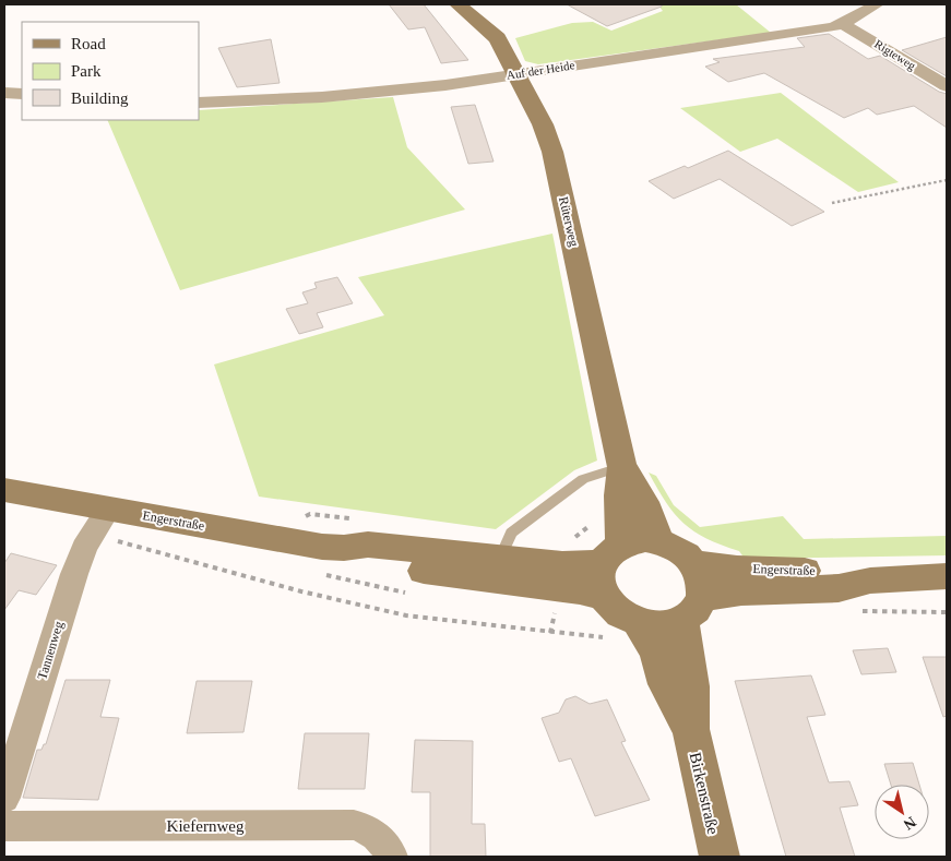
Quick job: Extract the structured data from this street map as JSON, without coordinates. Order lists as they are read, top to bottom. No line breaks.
{"streets":{"street":["Rigteweg","Auf der Heide","Rüterweg","Engerstraße","Tannenweg","Birkenstraße","Kiefernweg"]},"crossings":[["Rigteweg","Auf der Heide"],["Auf der Heide","Rüterweg"],["Rüterweg","Engerstraße"],["Rüterweg","Birkenstraße"],["Engerstraße","Tannenweg"],["Engerstraße","Birkenstraße"]],"legend":["Road","Park","Building"],"north":"bottom right"}
